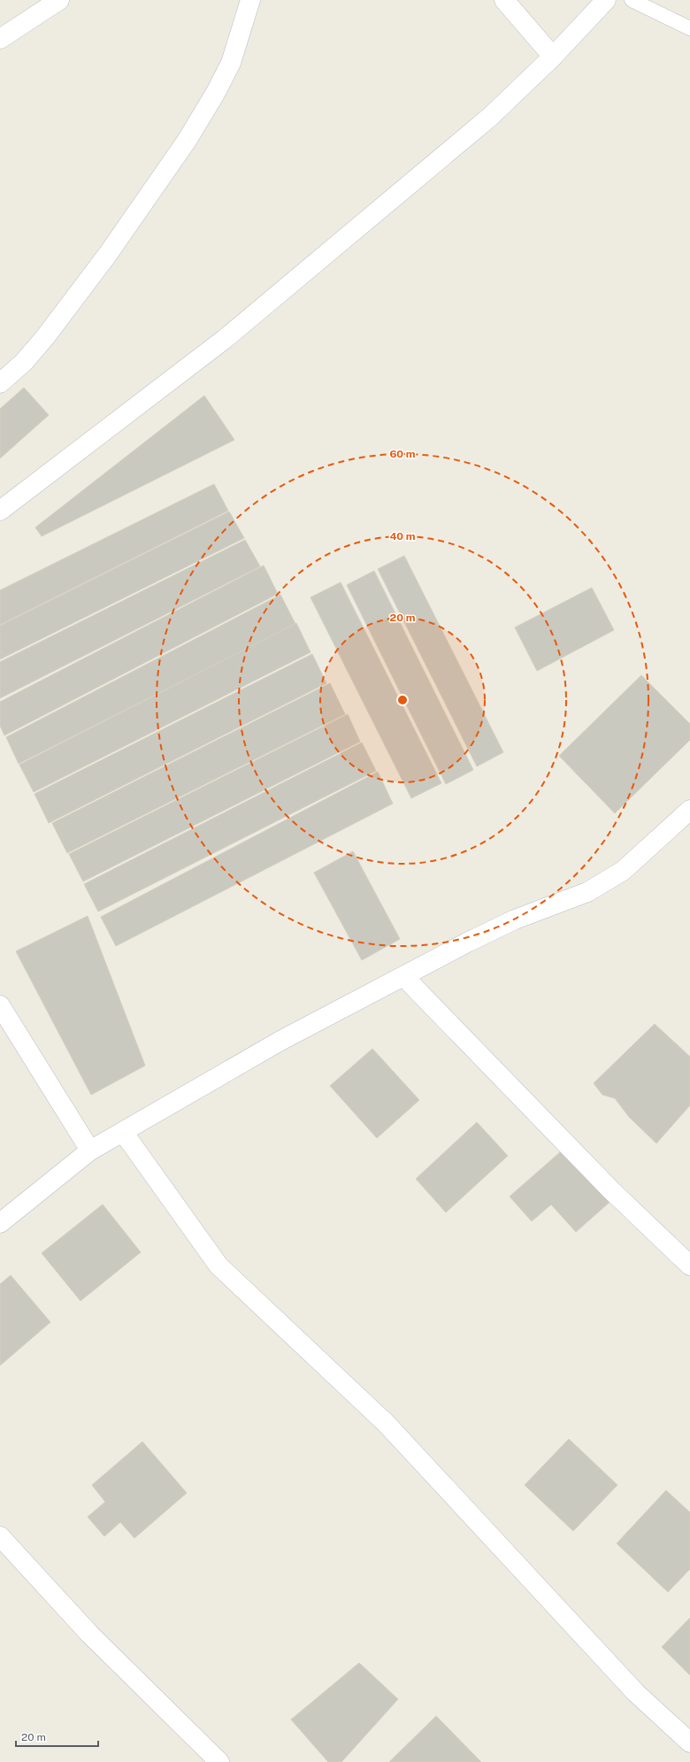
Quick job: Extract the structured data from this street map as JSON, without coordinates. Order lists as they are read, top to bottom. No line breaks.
{"scale_bar":"20 m","rings":["60 m","40 m","20 m"]}
